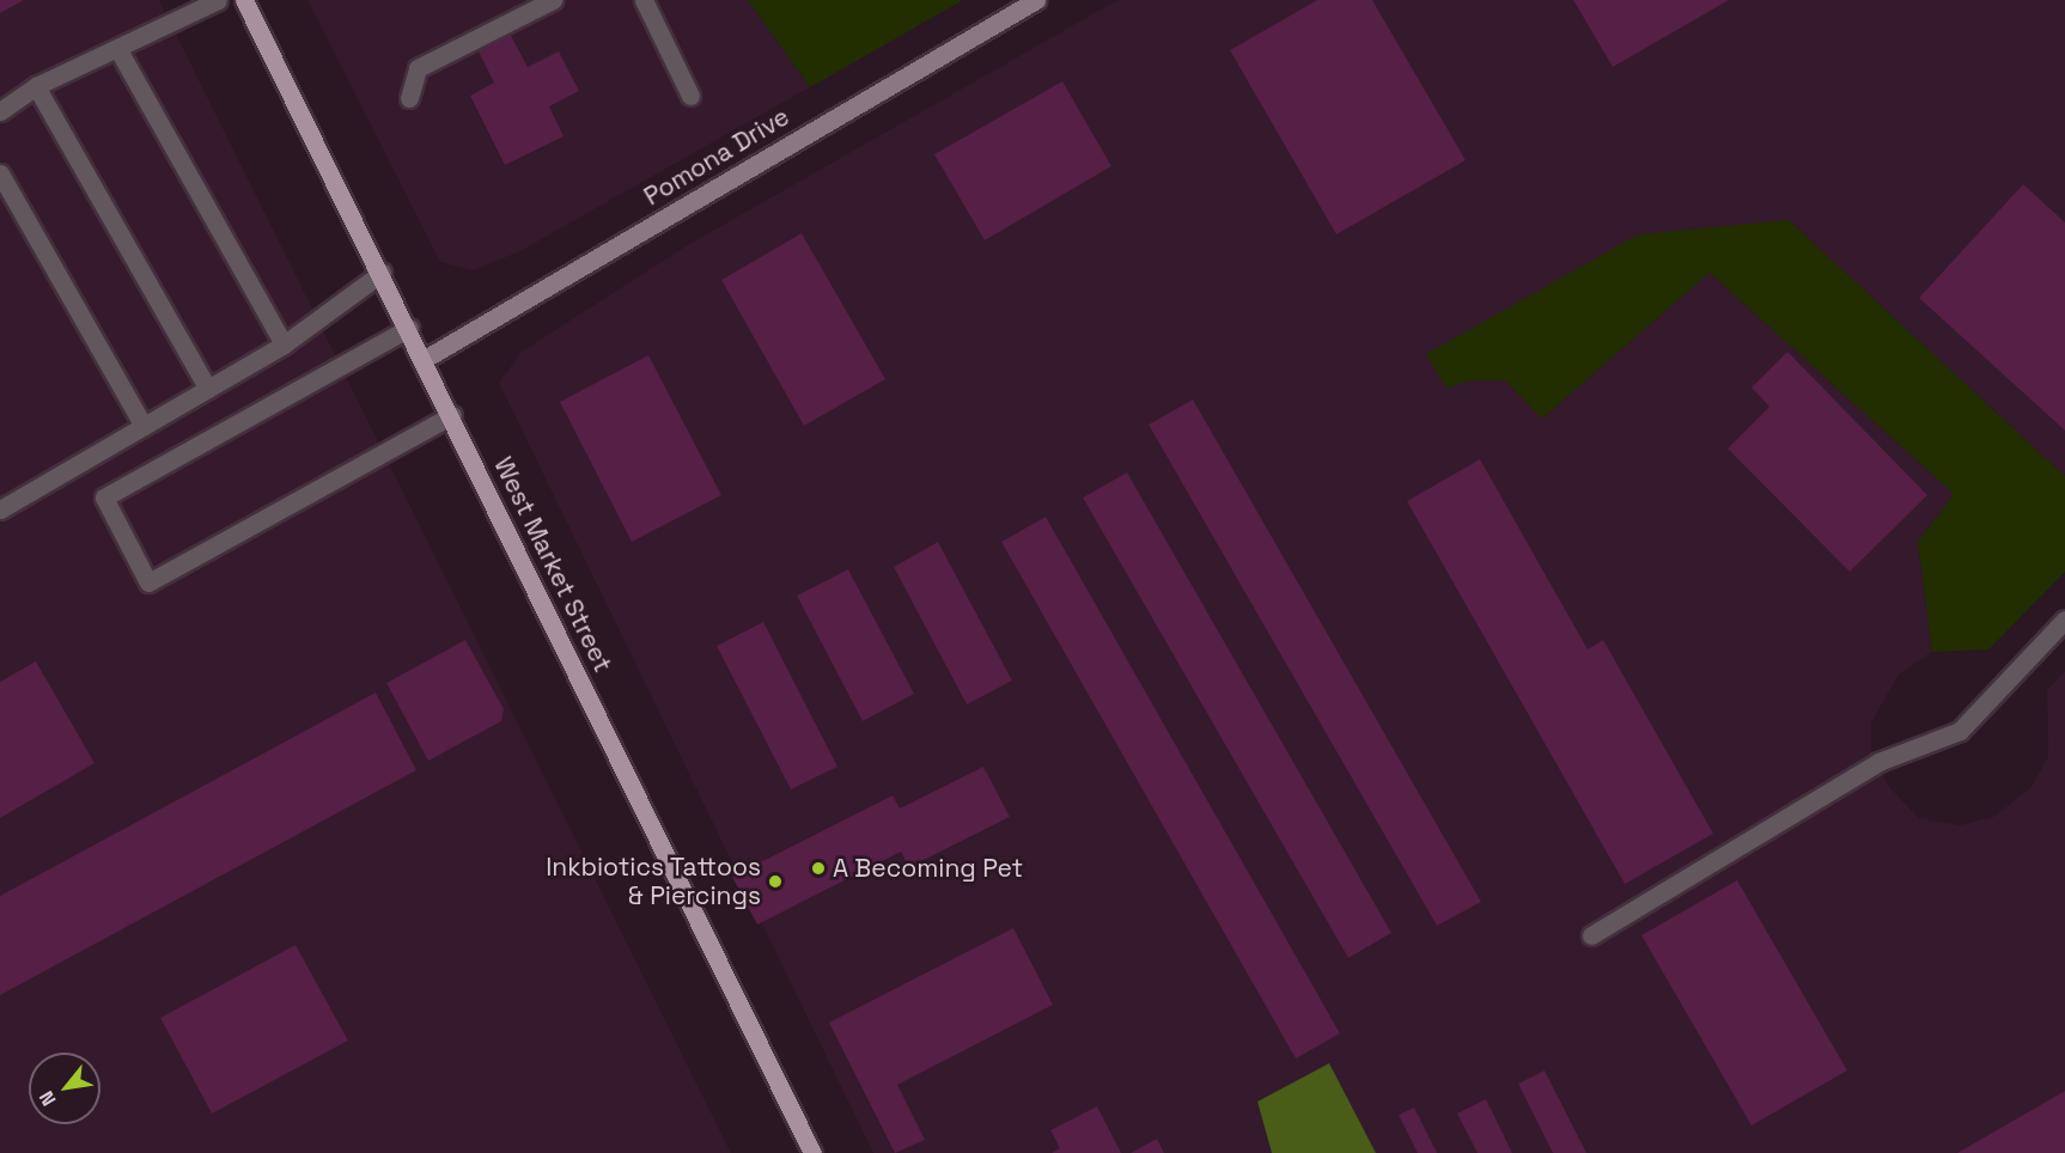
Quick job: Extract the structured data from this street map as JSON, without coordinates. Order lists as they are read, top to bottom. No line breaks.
{"streets":{"main road":["West Market Street"],"street":["Pomona Drive"]},"crossings":[["Pomona Drive","West Market Street"]],"places":["A Becoming Pet","Inkbiotics Tattoos & Piercings"],"north":"bottom left"}
